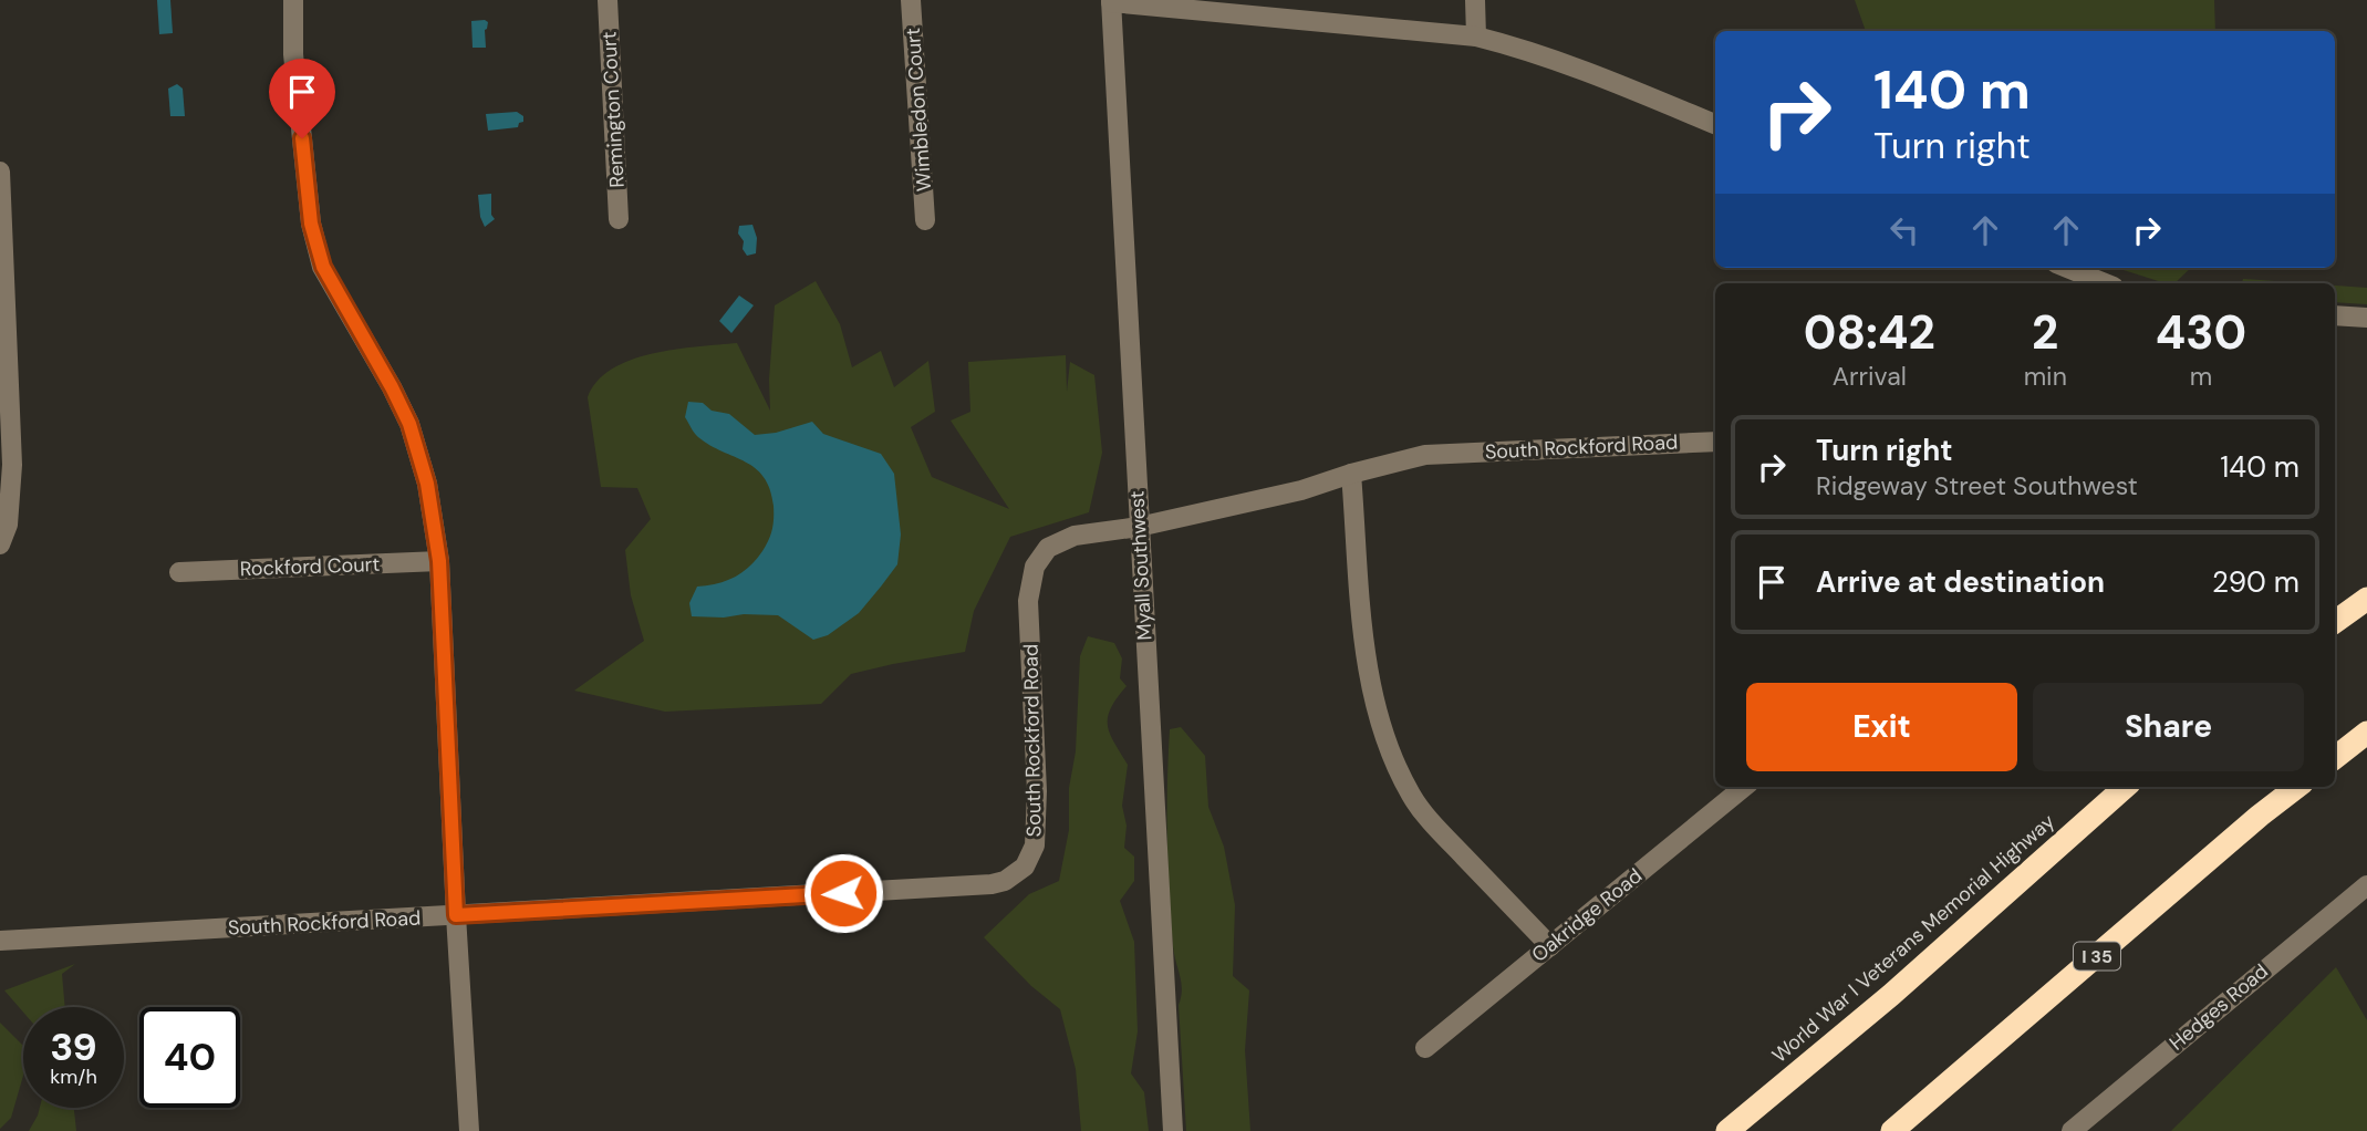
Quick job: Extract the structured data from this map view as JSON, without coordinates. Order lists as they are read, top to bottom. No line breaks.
{"streets":{"highway":["World War I Veterans Memorial Highway","I 35"],"street":["Remington Court","Wimbledon Court","South Rockford Road","Myall Southwest","Rockford Court","Oakridge Road","Hedges Road"]},"crossings":[["South Rockford Road","Myall Southwest"]],"page":{"turn":["140 m","Turn right"],"eta":["08:42","Arrival","2","min","430","m"],"list":[{"name":"Turn right","note":"Ridgeway Street Southwest","value":"140 m"},{"name":"Arrive at destination","value":"290 m"}],"buttons":["Exit","Share"],"speed":"39 km/h","limit":"40"}}
